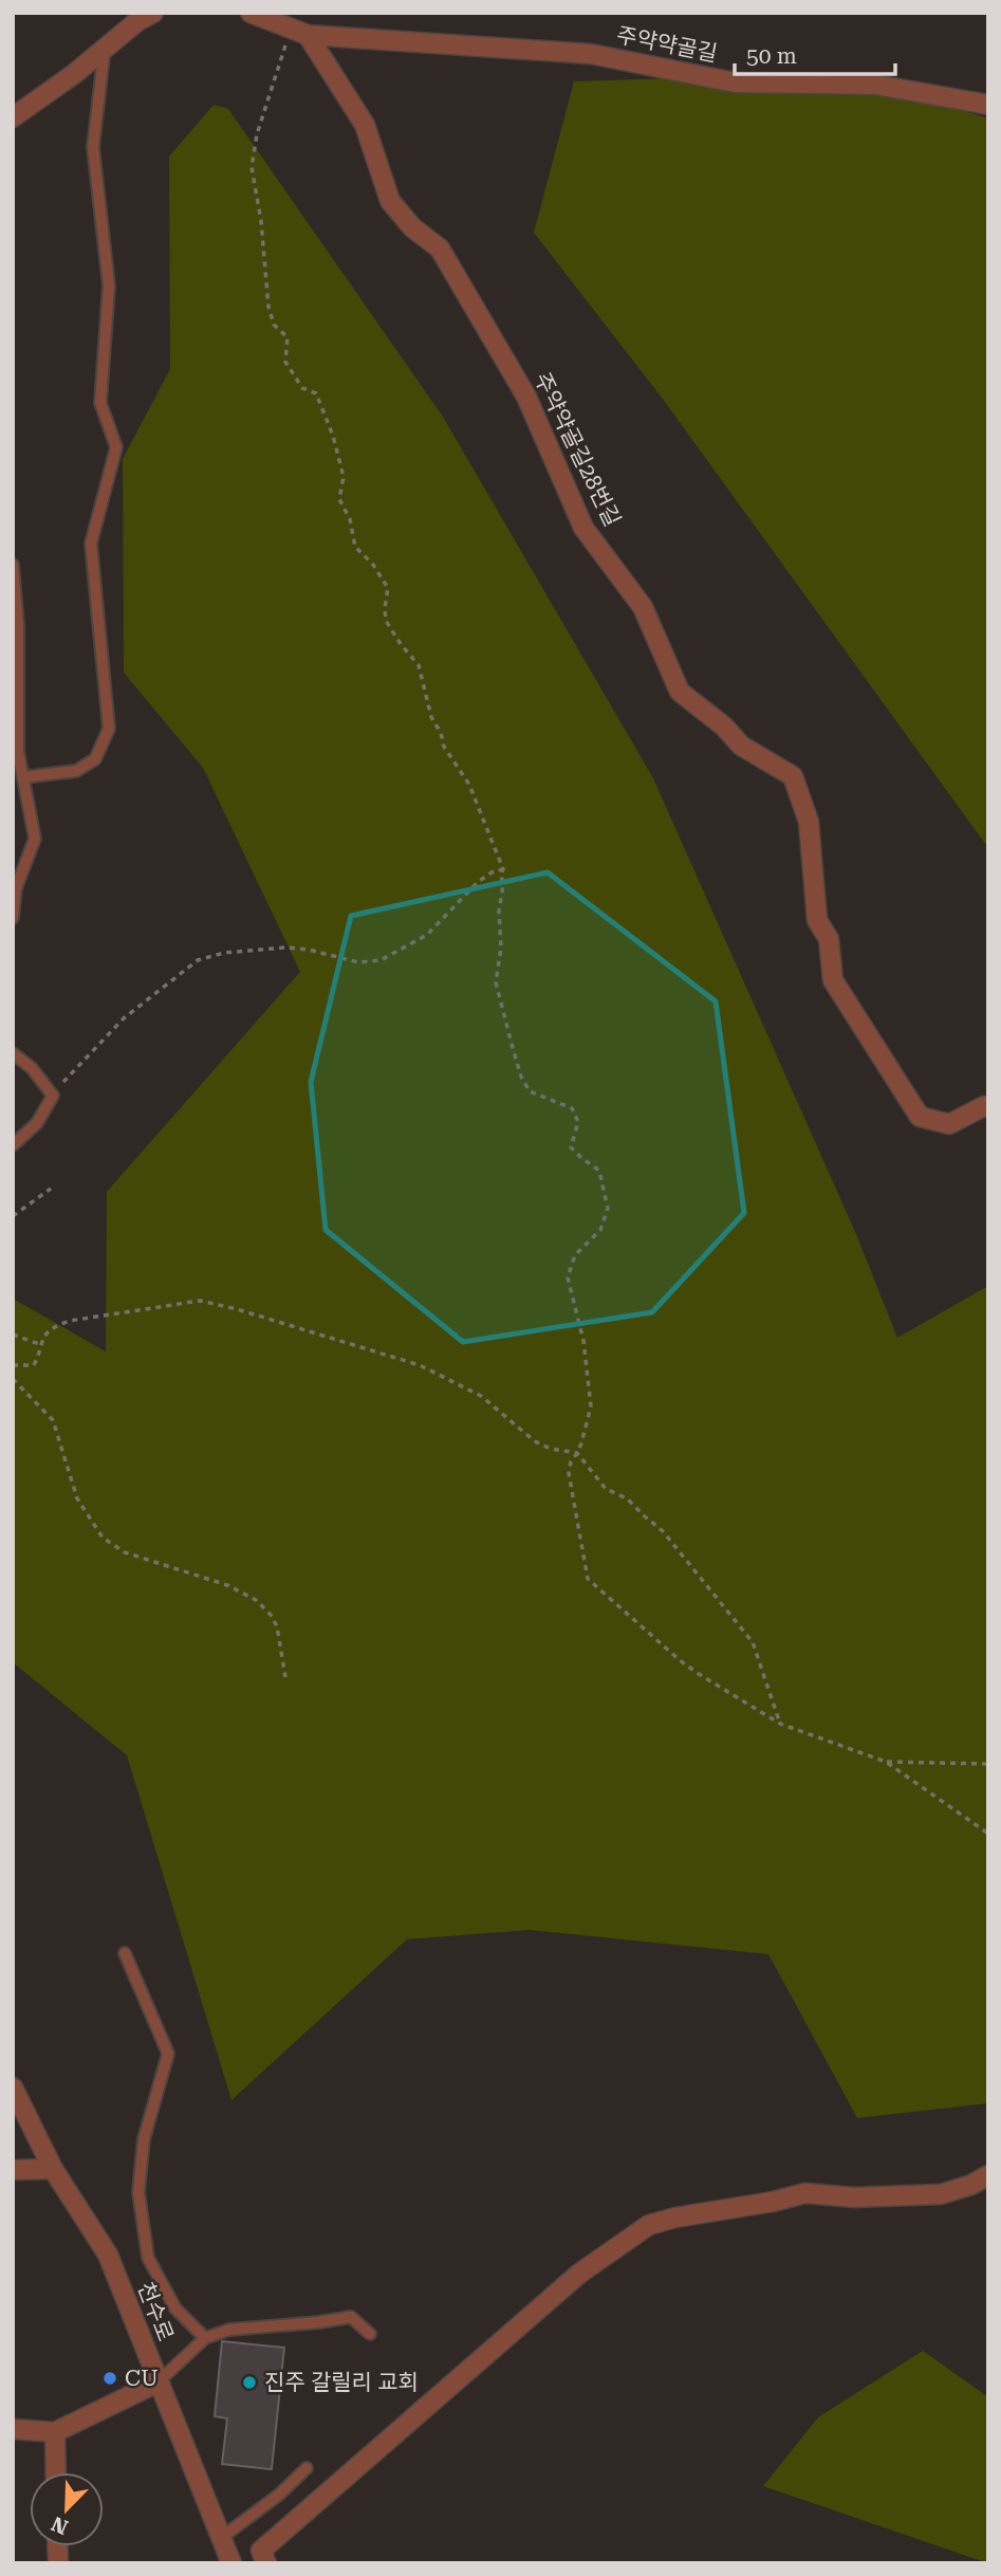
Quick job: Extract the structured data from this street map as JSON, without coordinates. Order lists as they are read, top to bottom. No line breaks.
{"streets":{"street":["주약약골길","주약약골길28번길","천수로"]},"crossings":[["주약약골길","주약약골길28번길"]],"places":["CU","진주 갈릴리 교회"],"scale_bar":"50 m","north":"bottom left"}
